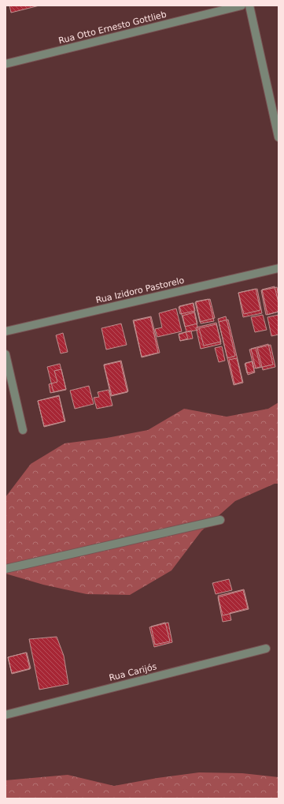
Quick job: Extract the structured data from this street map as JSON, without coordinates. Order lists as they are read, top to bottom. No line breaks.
{"streets":{"street":["Rua Otto Ernesto Gottlieb","Rua Izidoro Pastorelo","Rua Carijós"]}}
